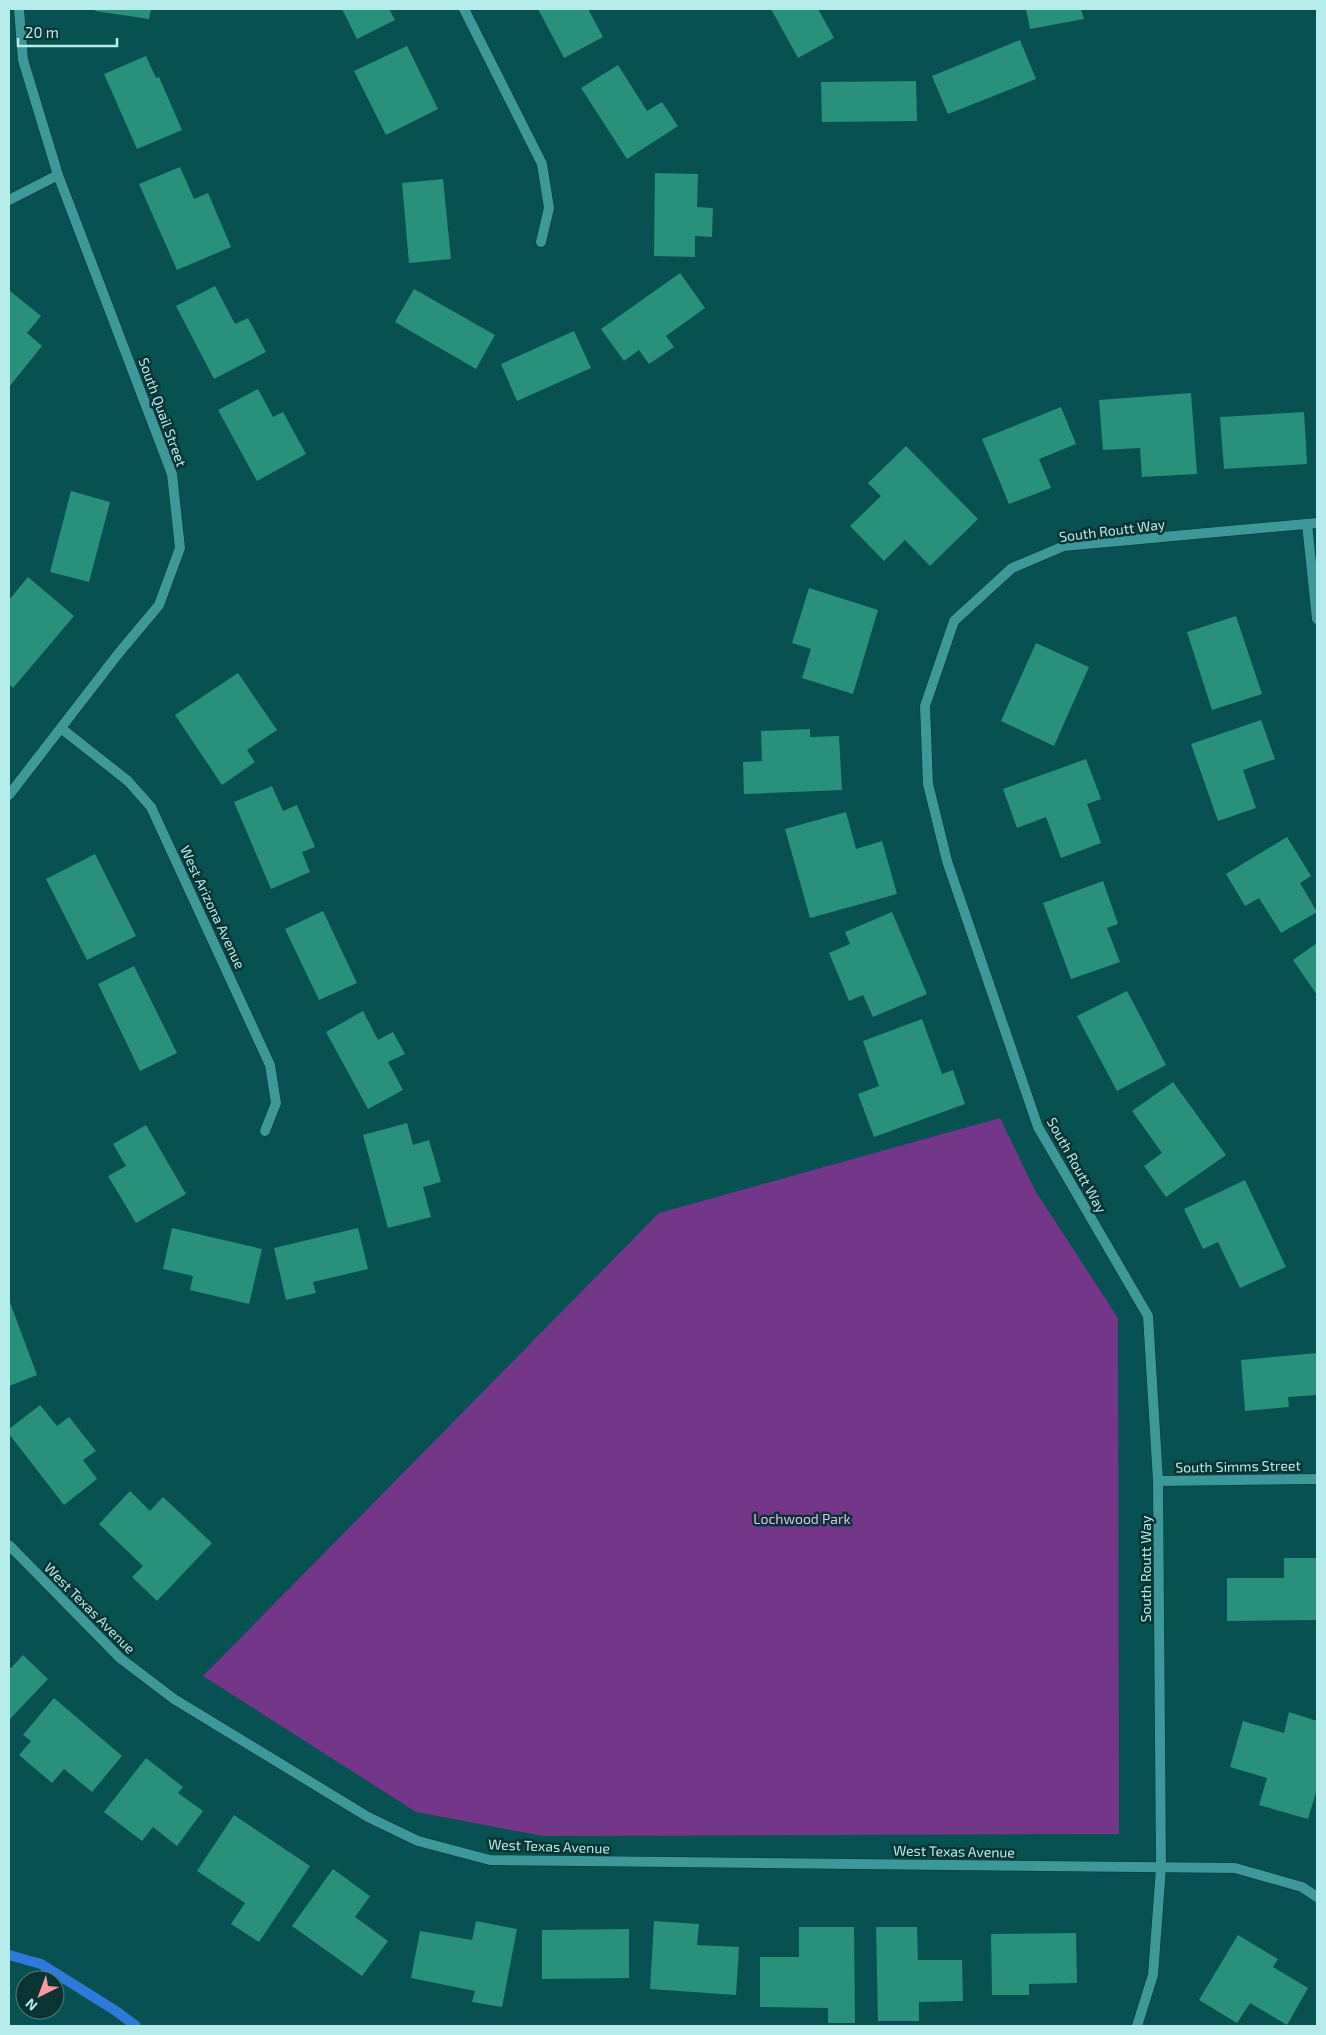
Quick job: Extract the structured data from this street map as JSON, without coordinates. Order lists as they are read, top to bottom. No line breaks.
{"streets":{"street":["South Quail Street","South Routt Way","West Arizona Avenue","South Simms Street","West Texas Avenue"]},"crossings":[["South Quail Street","West Arizona Avenue"],["South Routt Way","South Simms Street"],["South Routt Way","West Texas Avenue"]],"parks":["Lochwood Park"],"scale_bar":"20 m","north":"bottom left"}
